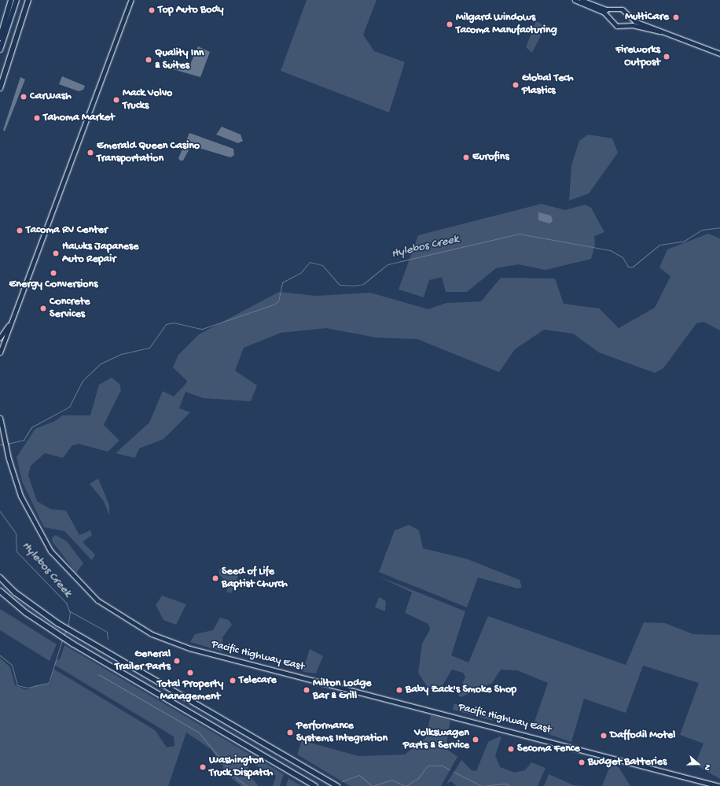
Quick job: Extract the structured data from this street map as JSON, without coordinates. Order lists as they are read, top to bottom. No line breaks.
{"streets":{"main road":["Pacific Highway East"]},"water":["Hylebos Creek"],"places":["Top Auto Body","MultiCare","Milgard Windows Tacoma Manufacturing","Fireworks Outpost","Quality Inn & Suites","Global Tech Plastics","CarWash","Mack Volvo Trucks","Tahoma Market","Emerald Queen Casino Transportation","Eurofins","Tacoma RV Center","Hawks Japanese Auto Repair","Energy Conversions","Concrete Services","Seed of Life Baptist Church","General Trailer Parts","Total Property Management","Telecare","Milton Lodge Bar & Grill","Baby Zack's Smoke Shop","Performance Systems Integration","Daffodil Motel","Volkswagen Parts & Service","Secoma Fence","Budget Batteries","Washington Truck Dispatch"],"north":"right"}
